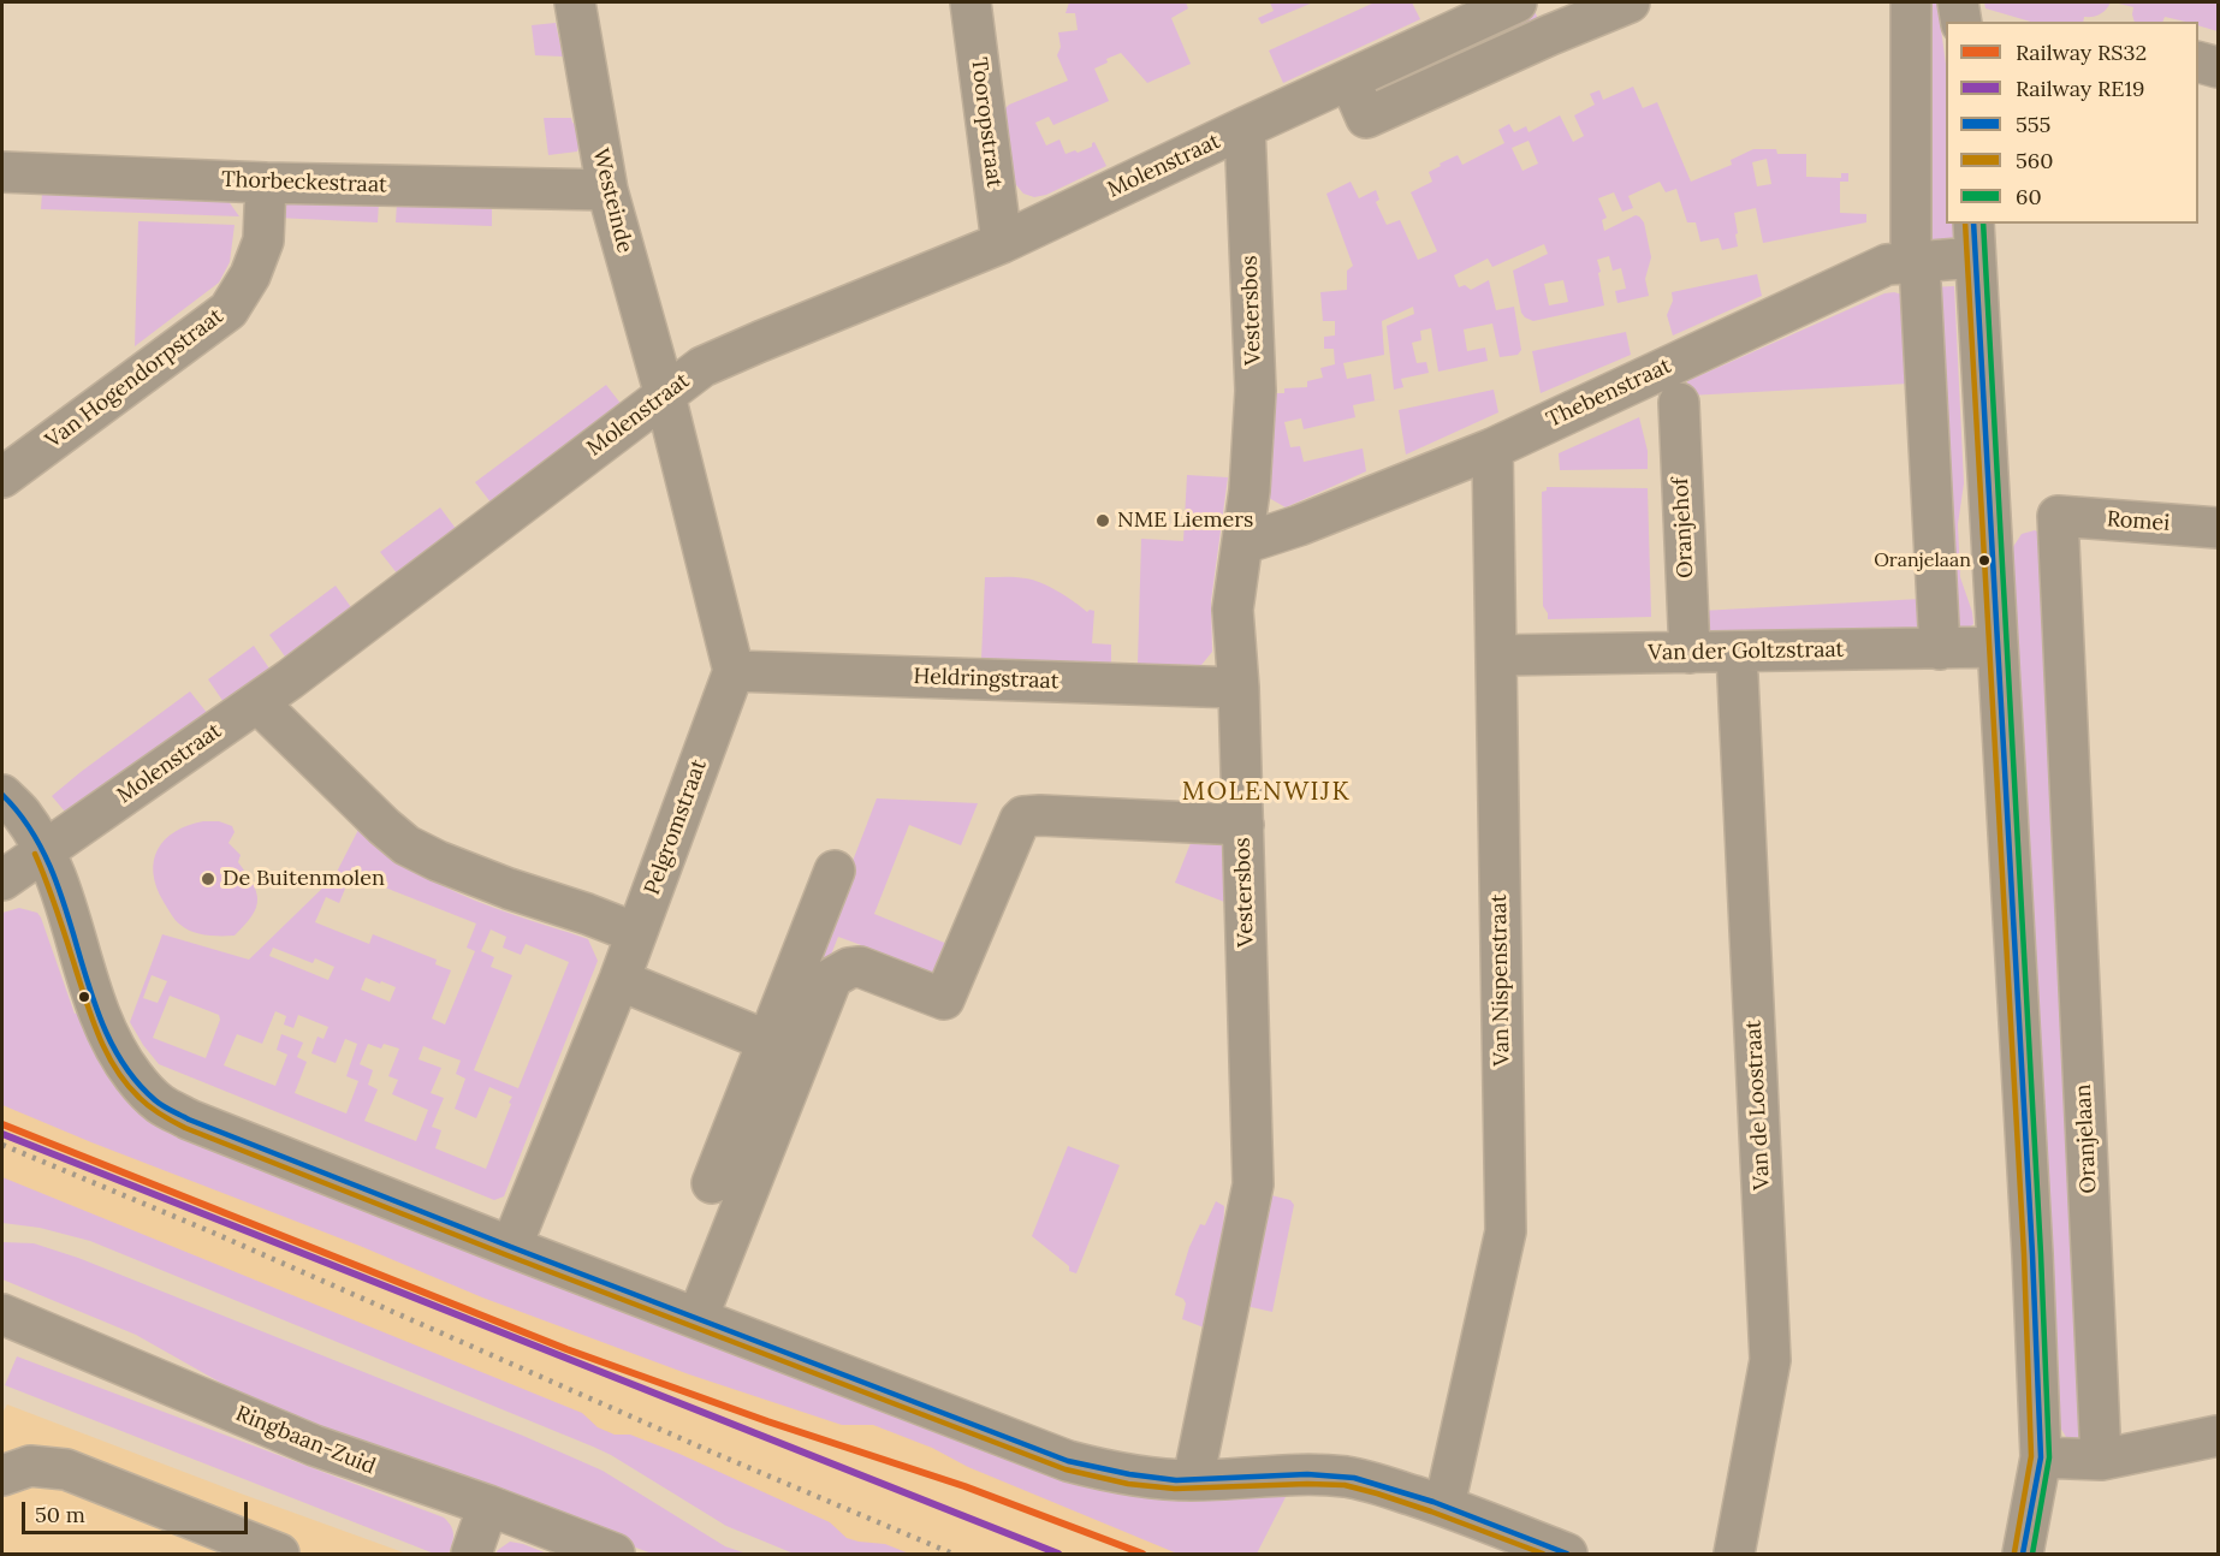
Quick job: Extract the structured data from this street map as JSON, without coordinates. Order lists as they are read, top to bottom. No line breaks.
{"streets":{"street":["Tooropstraat","Molenstraat","Thorbeckestraat","Westeinde","Vestersbos","Van Hogendorpstraat","Thebenstraat","Romei","Oranjehof","Van der Goltzstraat","Heldringstraat","Pelgromstraat","Van Nispenstraat","Van de Loostraat","Oranjelaan","Ringbaan-Zuid"]},"crossings":[["Tooropstraat","Molenstraat"],["Molenstraat","Westeinde"],["Molenstraat","Vestersbos"],["Thorbeckestraat","Westeinde"],["Thorbeckestraat","Van Hogendorpstraat"],["Vestersbos","Thebenstraat"],["Vestersbos","Heldringstraat"],["Thebenstraat","Van Nispenstraat"],["Romei","Oranjelaan"],["Oranjehof","Van der Goltzstraat"],["Van der Goltzstraat","Van Nispenstraat"],["Van der Goltzstraat","Van de Loostraat"],["Heldringstraat","Pelgromstraat"]],"districts":["MOLENWIJK"],"places":["NME Liemers","Oranjelaan","De Buitenmolen"],"lines":["transit line 555","transit line 560","transit line 60","rail line RS32","rail line RE19"],"legend":["Railway RS32","Railway RE19","555","560","60"],"scale_bar":"50 m"}
